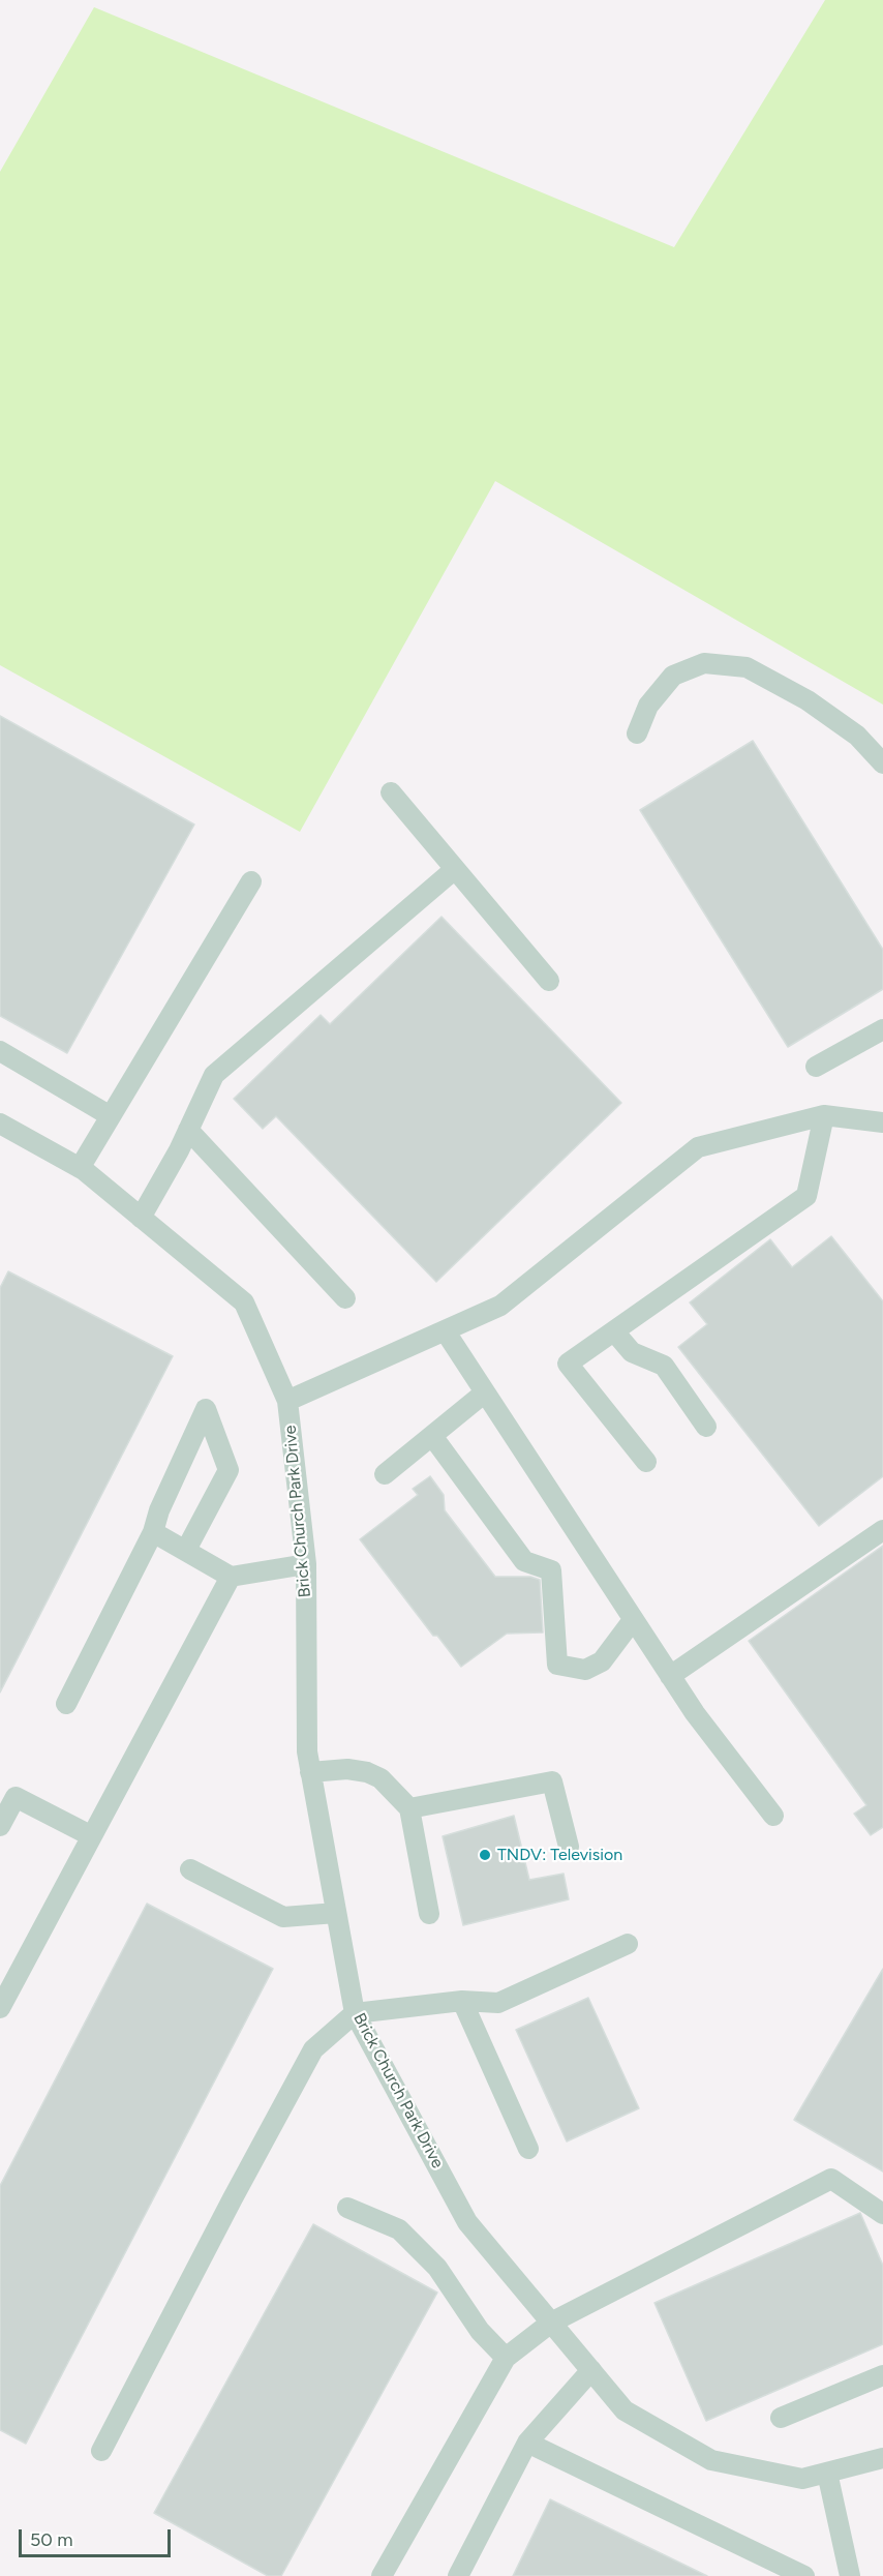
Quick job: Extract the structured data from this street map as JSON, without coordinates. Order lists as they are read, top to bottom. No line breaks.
{"streets":{"street":["Brick Church Park Drive"]},"places":["TNDV: Television"],"scale_bar":"50 m"}
